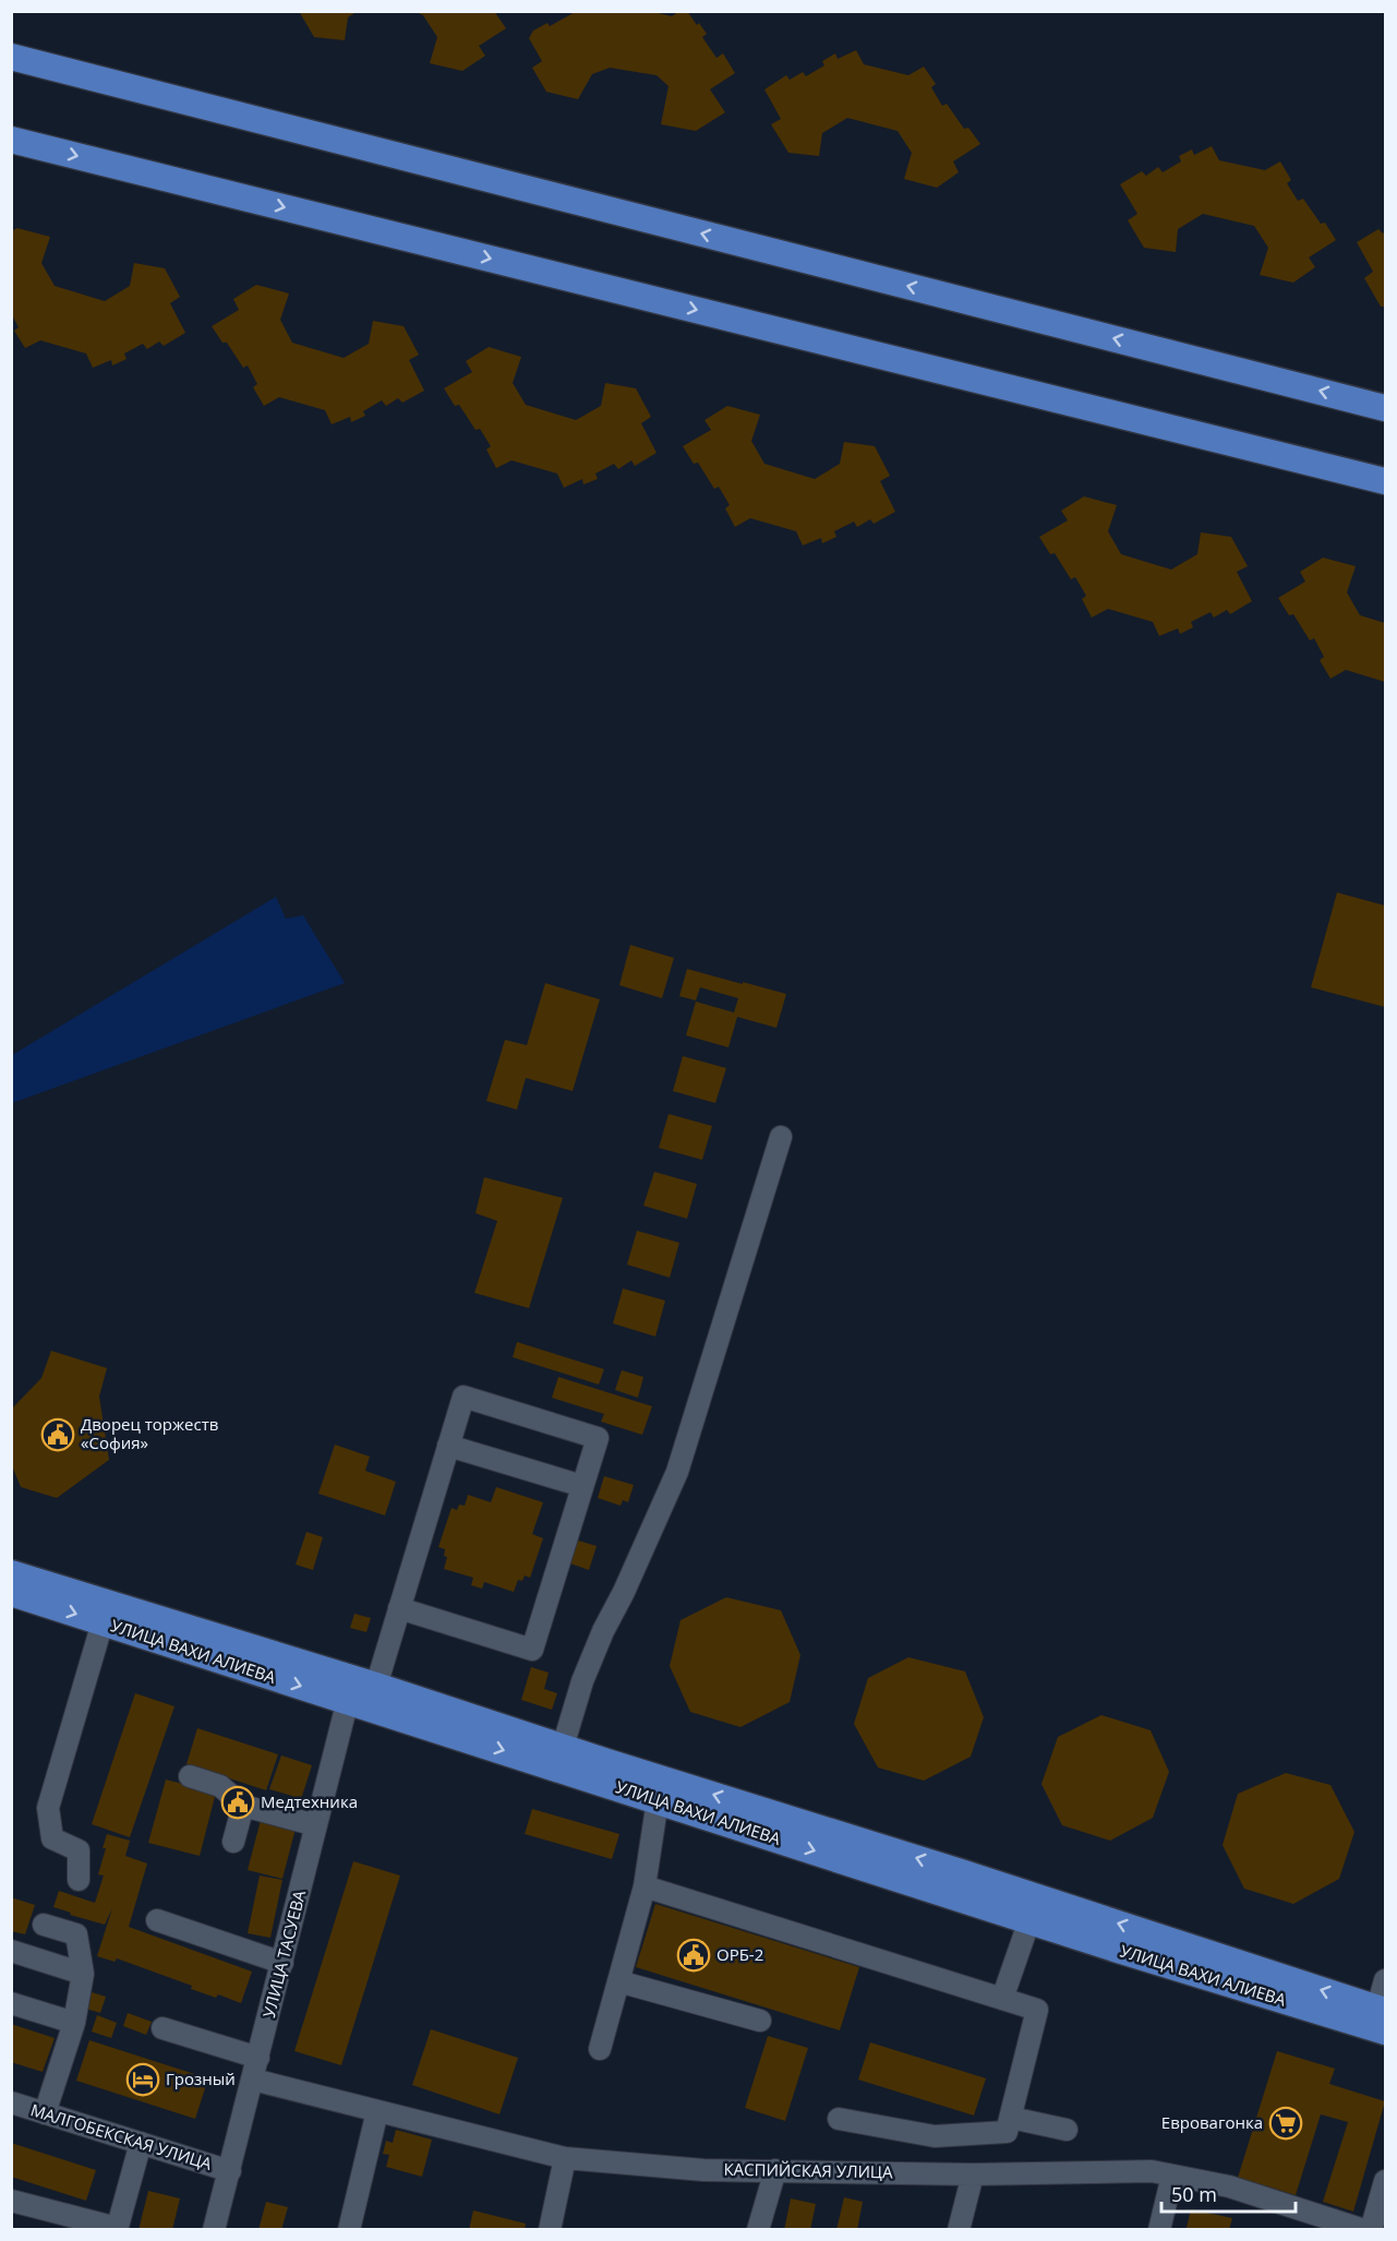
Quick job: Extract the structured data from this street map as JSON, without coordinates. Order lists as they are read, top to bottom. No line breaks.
{"streets":{"main road":["УЛИЦА ВАХИ АЛИЕВА"],"street":["УЛИЦА ТАСУЕВА","МАЛГОБЕКСКАЯ УЛИЦА","КАСПИЙСКАЯ УЛИЦА"]},"crossings":[["УЛИЦА ВАХИ АЛИЕВА","УЛИЦА ТАСУЕВА"],["УЛИЦА ТАСУЕВА","МАЛГОБЕКСКАЯ УЛИЦА"],["УЛИЦА ТАСУЕВА","КАСПИЙСКАЯ УЛИЦА"]],"places":{"public building":["Дворец торжеств «София»","Медтехника","ОРБ-2"],"hotel":["Грозный"],"supermarket":["Евровагонка"]},"scale_bar":"50 m"}
